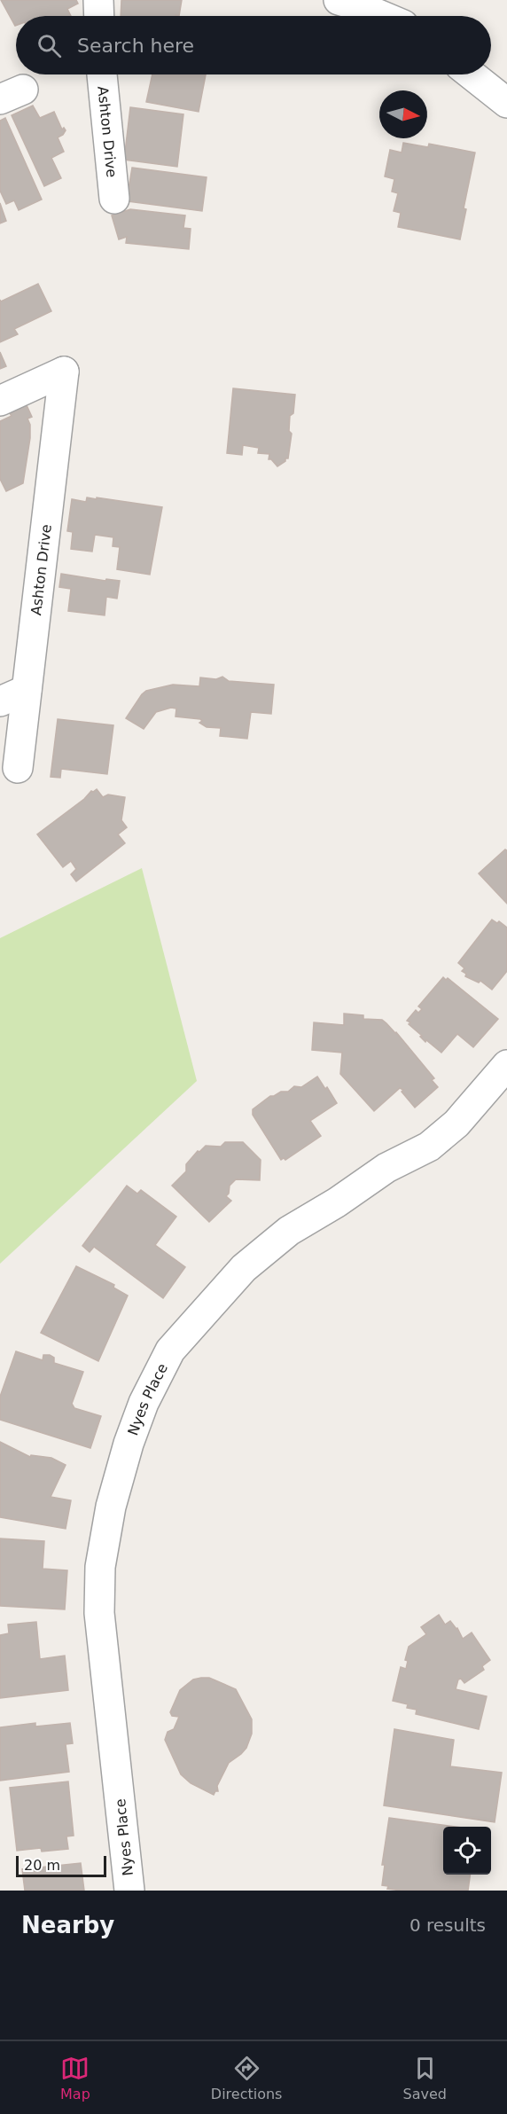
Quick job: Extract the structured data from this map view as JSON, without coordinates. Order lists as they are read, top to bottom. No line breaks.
{"streets":{"street":["Ashton Drive","Nyes Place"]},"scale_bar":"20 m","north":"right","page":{"search":"Search here","scale":"20 m","heading":["Nearby","0 results"],"nav":["Map","Directions","Saved"]}}
